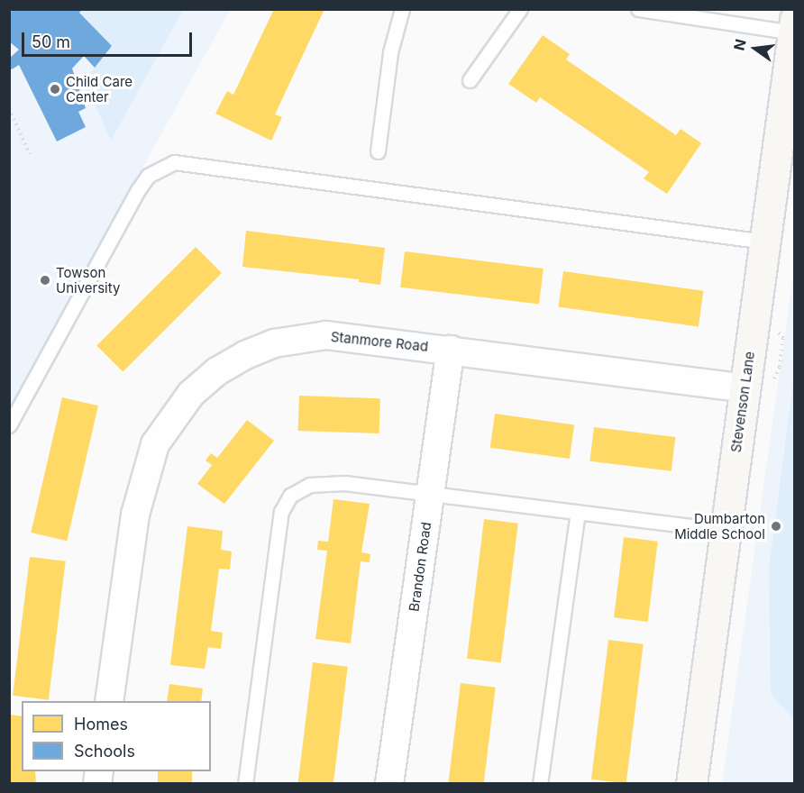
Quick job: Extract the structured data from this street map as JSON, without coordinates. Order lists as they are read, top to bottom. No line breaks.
{"streets":{"street":["Stanmore Road","Stevenson Lane","Brandon Road"]},"crossings":[["Stanmore Road","Stevenson Lane"],["Stanmore Road","Brandon Road"]],"places":["Child Care Center","Towson University","Dumbarton Middle School"],"legend":["Homes","Schools"],"scale_bar":"50 m","north":"left"}
